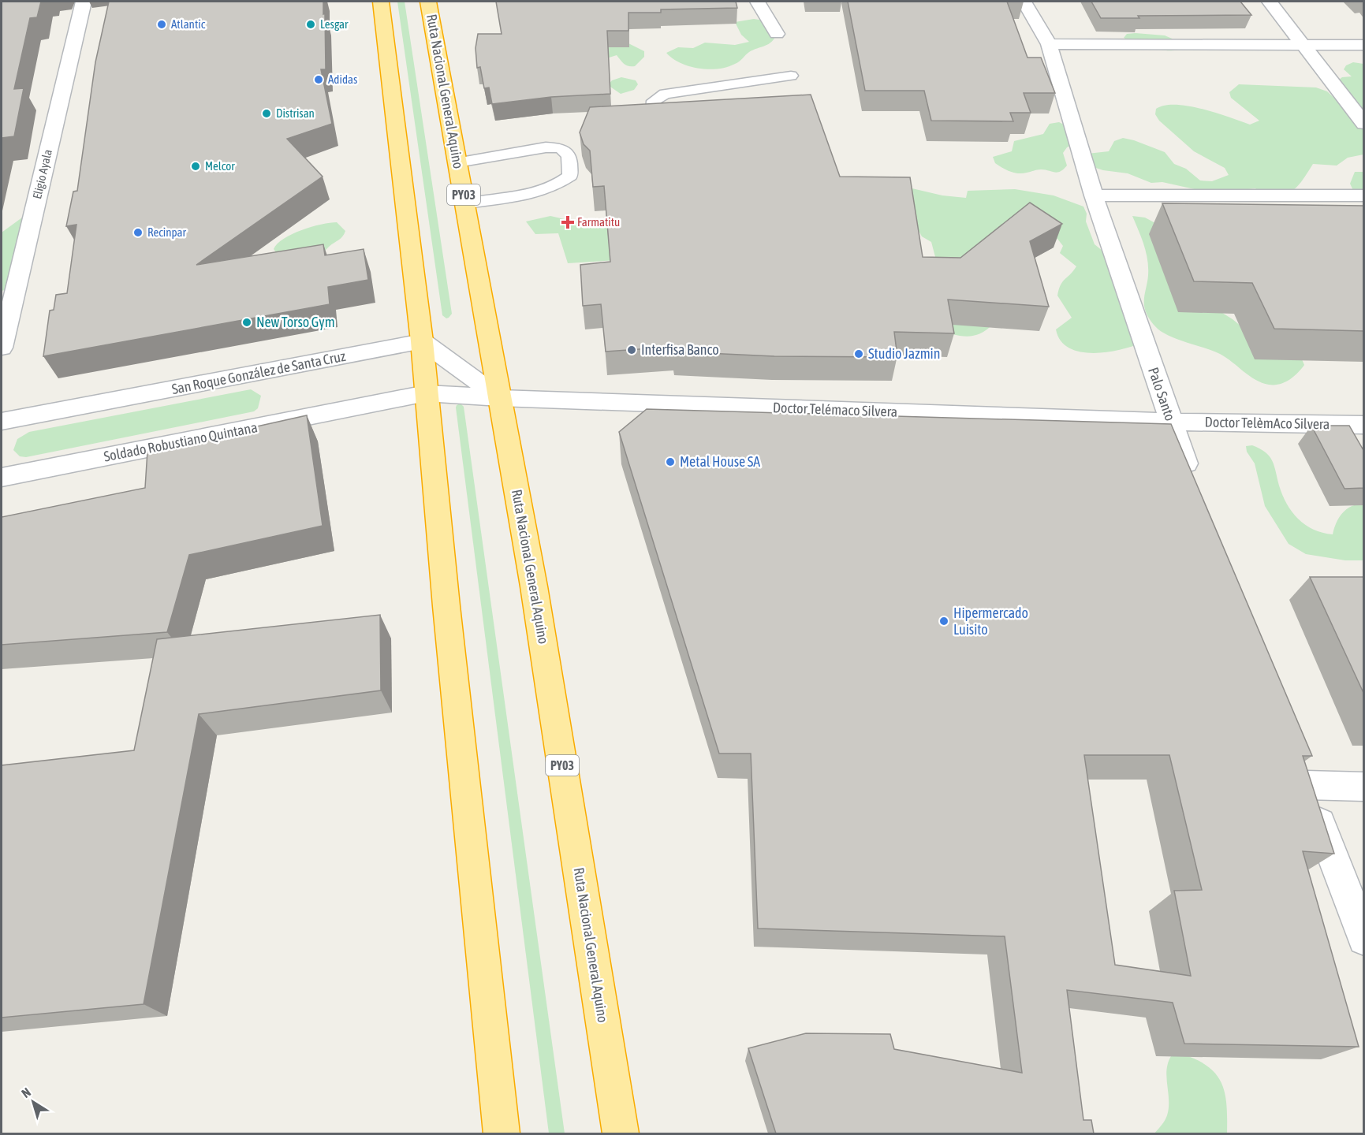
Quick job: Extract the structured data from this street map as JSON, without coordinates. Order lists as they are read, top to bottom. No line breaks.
{"streets":{"highway":["Ruta Nacional General Aquino","PY03"],"street":["Eligio Ayala","San Roque González de Santa Cruz","Palo Santo","Doctor Telémaco Silvera","Doctor TelèmAco Silvera","Soldado Robustiano Quintana"]},"crossings":[["Ruta Nacional General Aquino","Doctor Telémaco Silvera"],["Ruta Nacional General Aquino","Soldado Robustiano Quintana"],["Palo Santo","Doctor Telémaco Silvera"],["Palo Santo","Doctor TelèmAco Silvera"],["Doctor Telémaco Silvera","Doctor TelèmAco Silvera"],["Doctor Telémaco Silvera","Soldado Robustiano Quintana"]],"places":{"other":["Atlantic","Lesgar","Adidas","Distrisan","Melcor","Recinpar","New Torso Gym","Interfisa Banco","Studio Jazmin","Metal House SA","Hipermercado Luisito"],"health":["Farmatitu"]},"north":"top left"}
